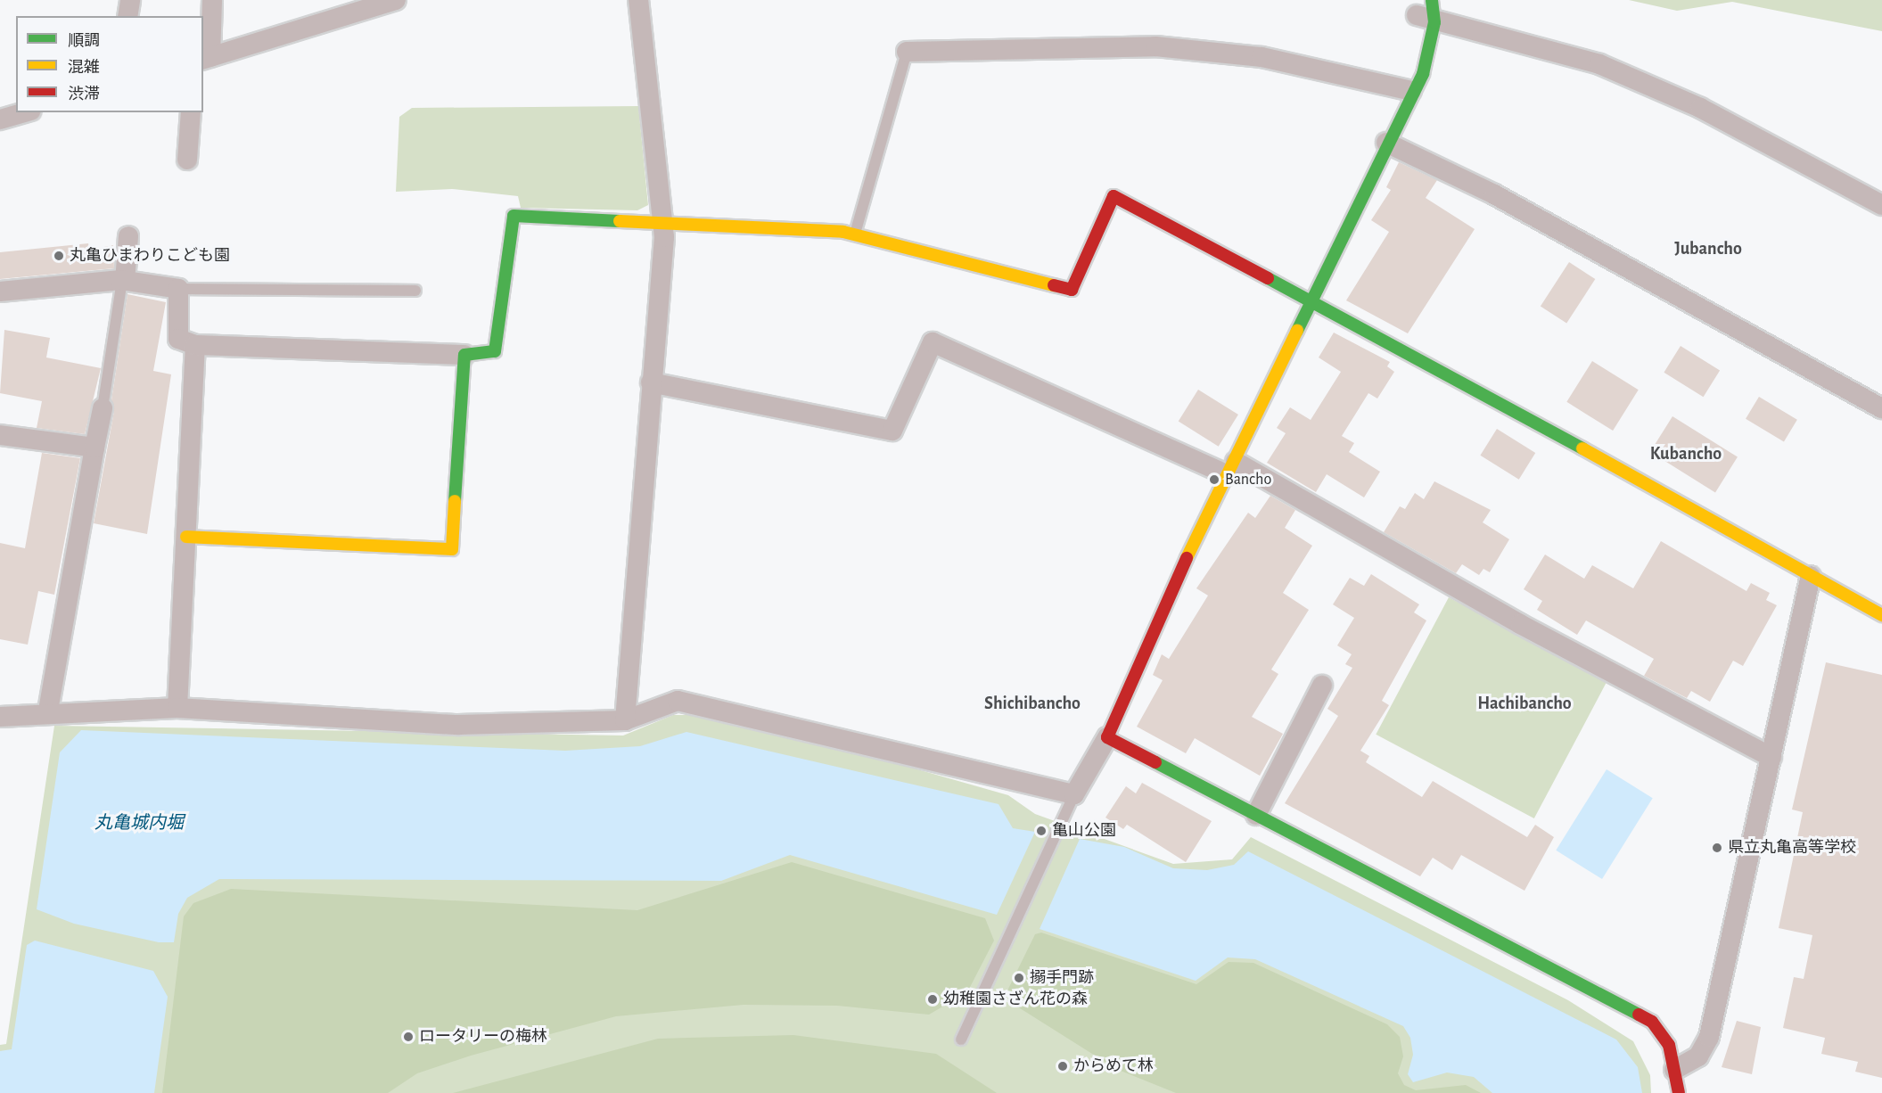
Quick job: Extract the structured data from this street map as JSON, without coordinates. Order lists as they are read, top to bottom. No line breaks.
{"districts":["Jubancho","Kubancho","Shichibancho","Hachibancho"],"water":["丸亀城内堀"],"places":["丸亀ひまわりこども園","Bancho","亀山公園","県立丸亀高等学校","搦手門跡","幼稚園さざん花の森","ロータリーの梅林","からめて林"],"legend":["順調","混雑","渋滞"]}
